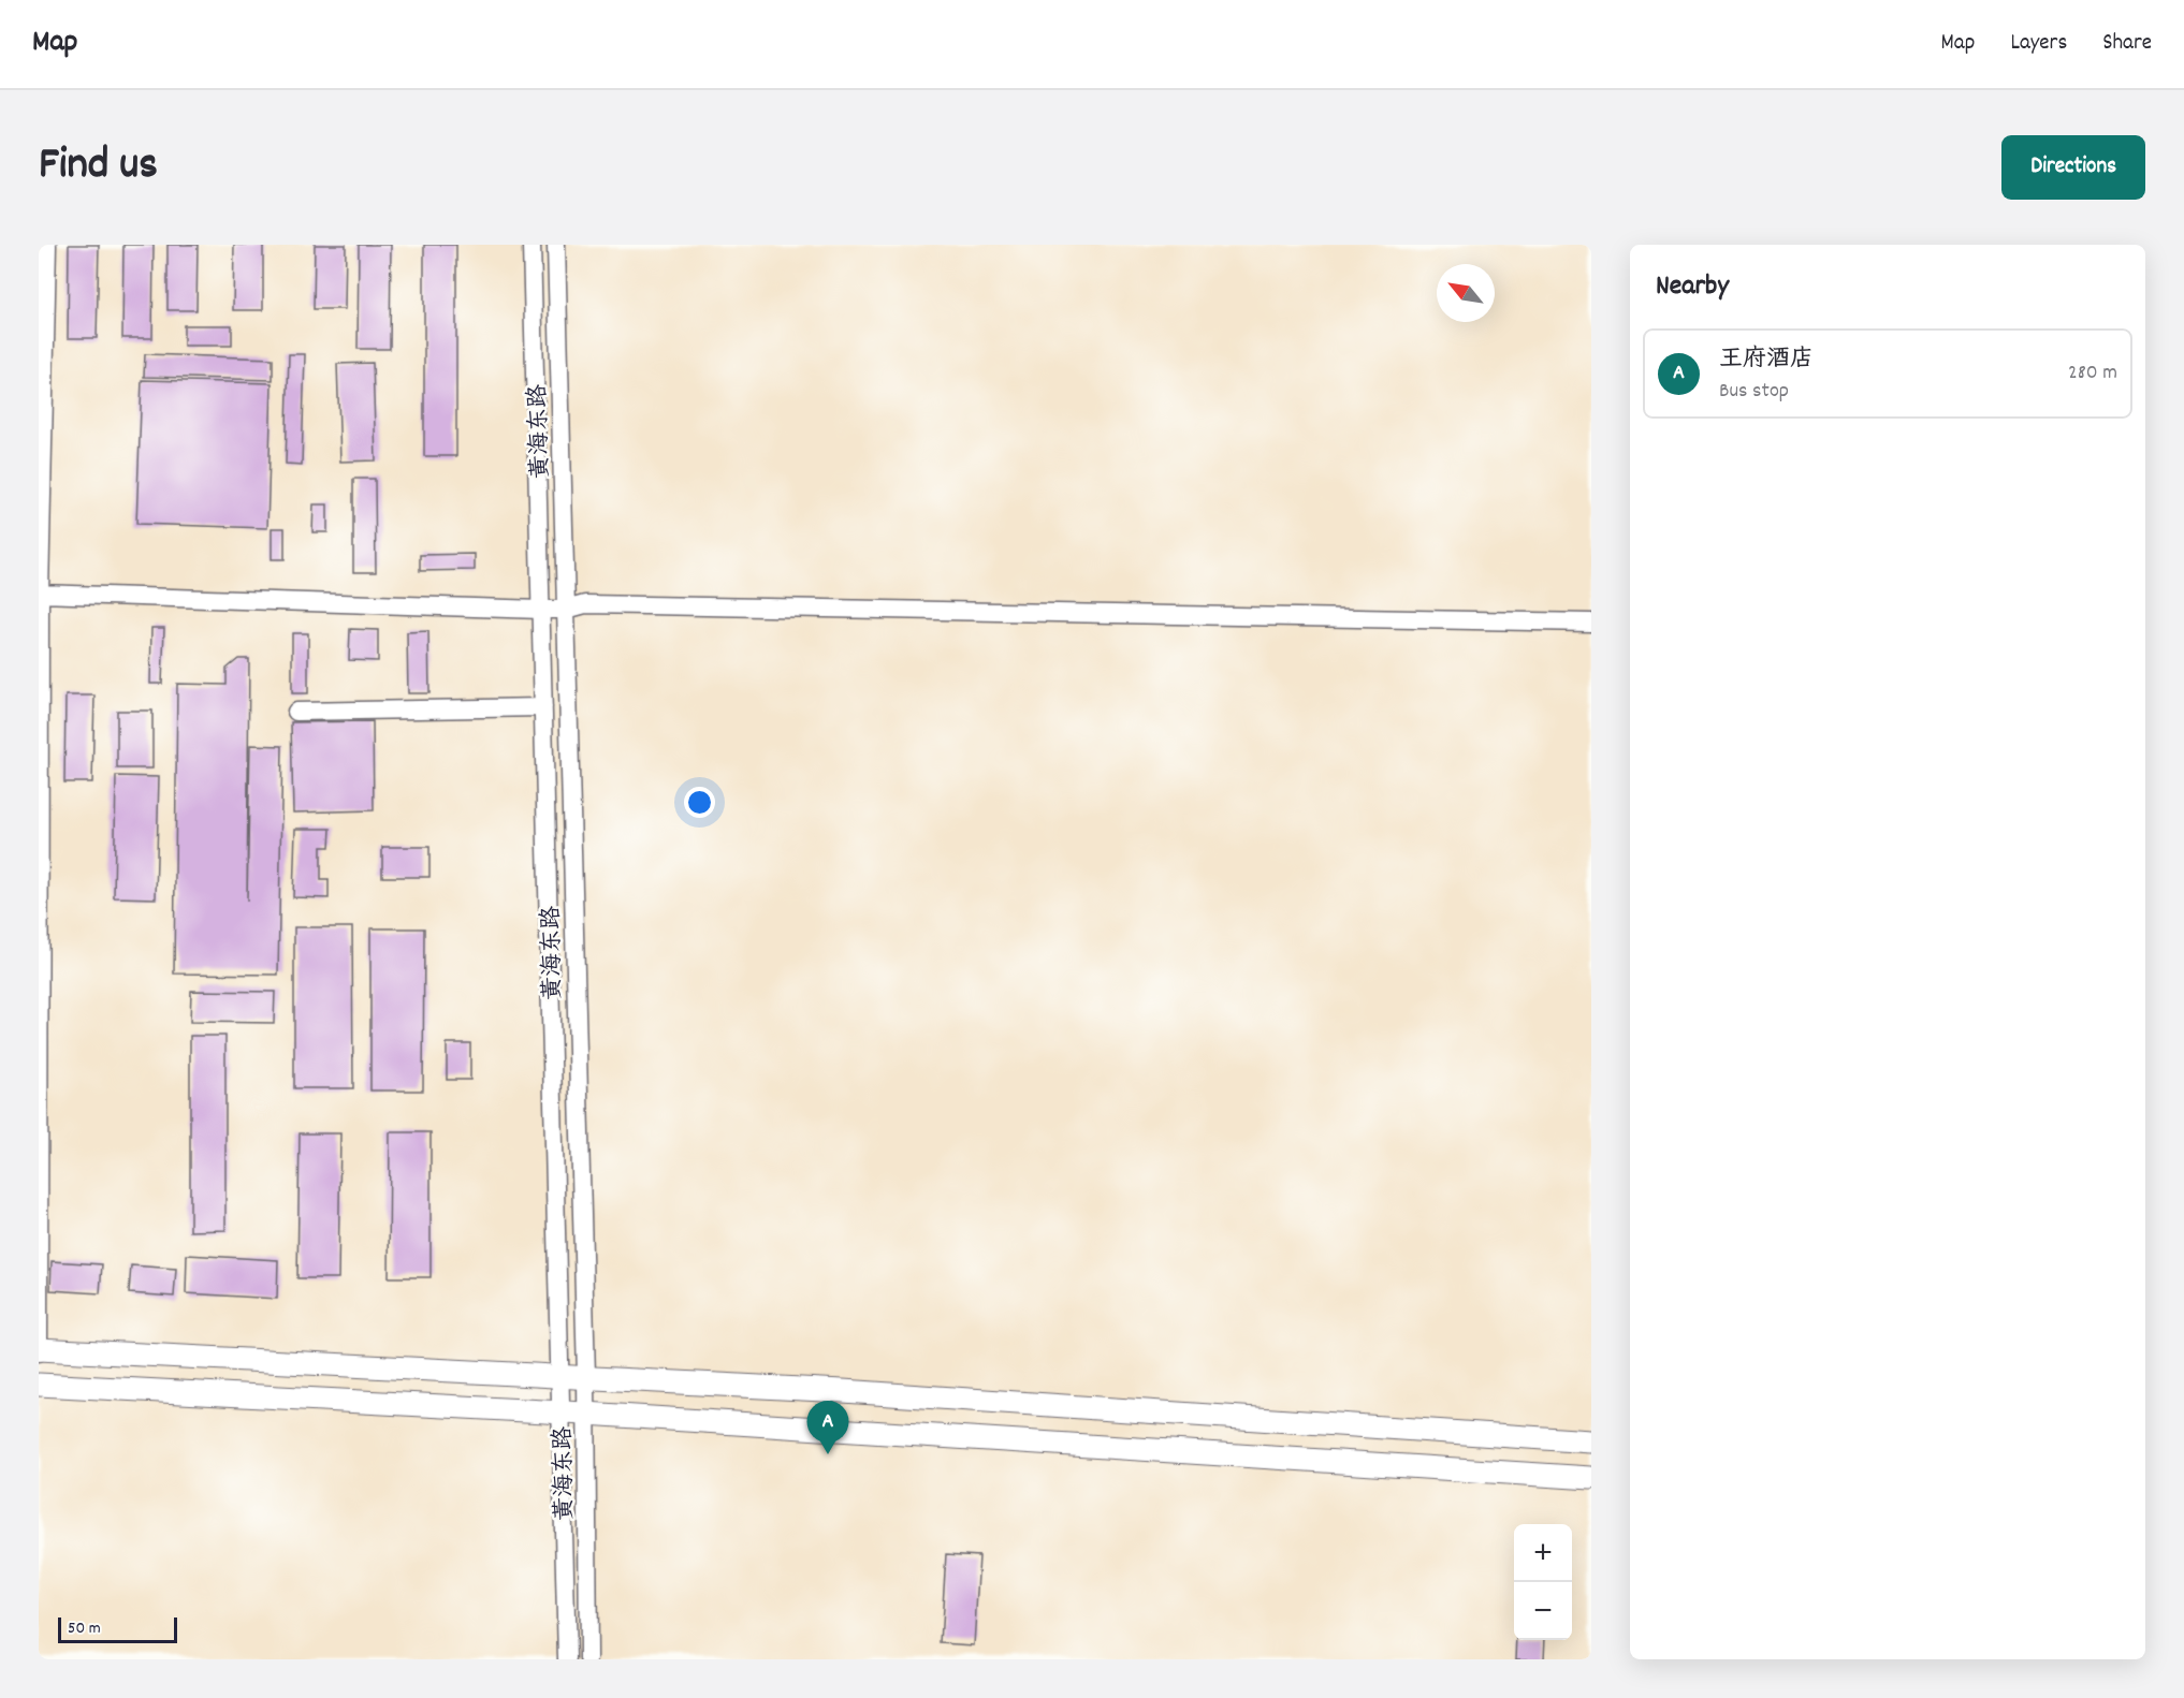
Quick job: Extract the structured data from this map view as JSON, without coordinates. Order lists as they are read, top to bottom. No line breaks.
{"streets":{"street":["黄海东路"]},"scale_bar":"50 m","north":"top left","page":{"header":"Map","nav":["Map","Layers","Share"],"title":"Find us","buttons":"Directions","heading":"Nearby","list":[{"mark":"A","name":"王府酒店","note":"Bus stop","value":"280 m"}],"pins":"A","map_buttons":["+","−"],"scale":"50 m"}}
